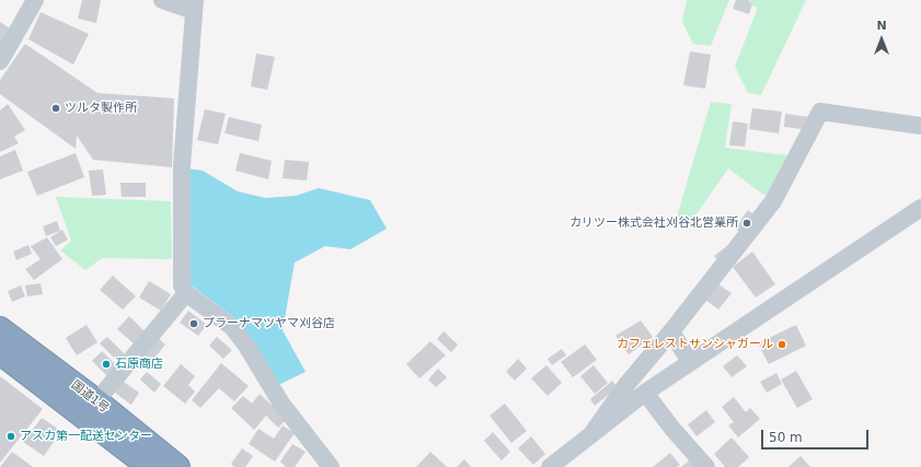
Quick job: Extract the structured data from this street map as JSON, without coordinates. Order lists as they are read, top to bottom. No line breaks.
{"streets":{"highway":["国道1号"]},"places":["ツルタ製作所","カリツー株式会社刈谷北営業所","プラーナマツヤマ刈谷店","カフェレストサンシャガール","石原商店","アスカ第一配送センター"],"scale_bar":"50 m","north":"top"}
